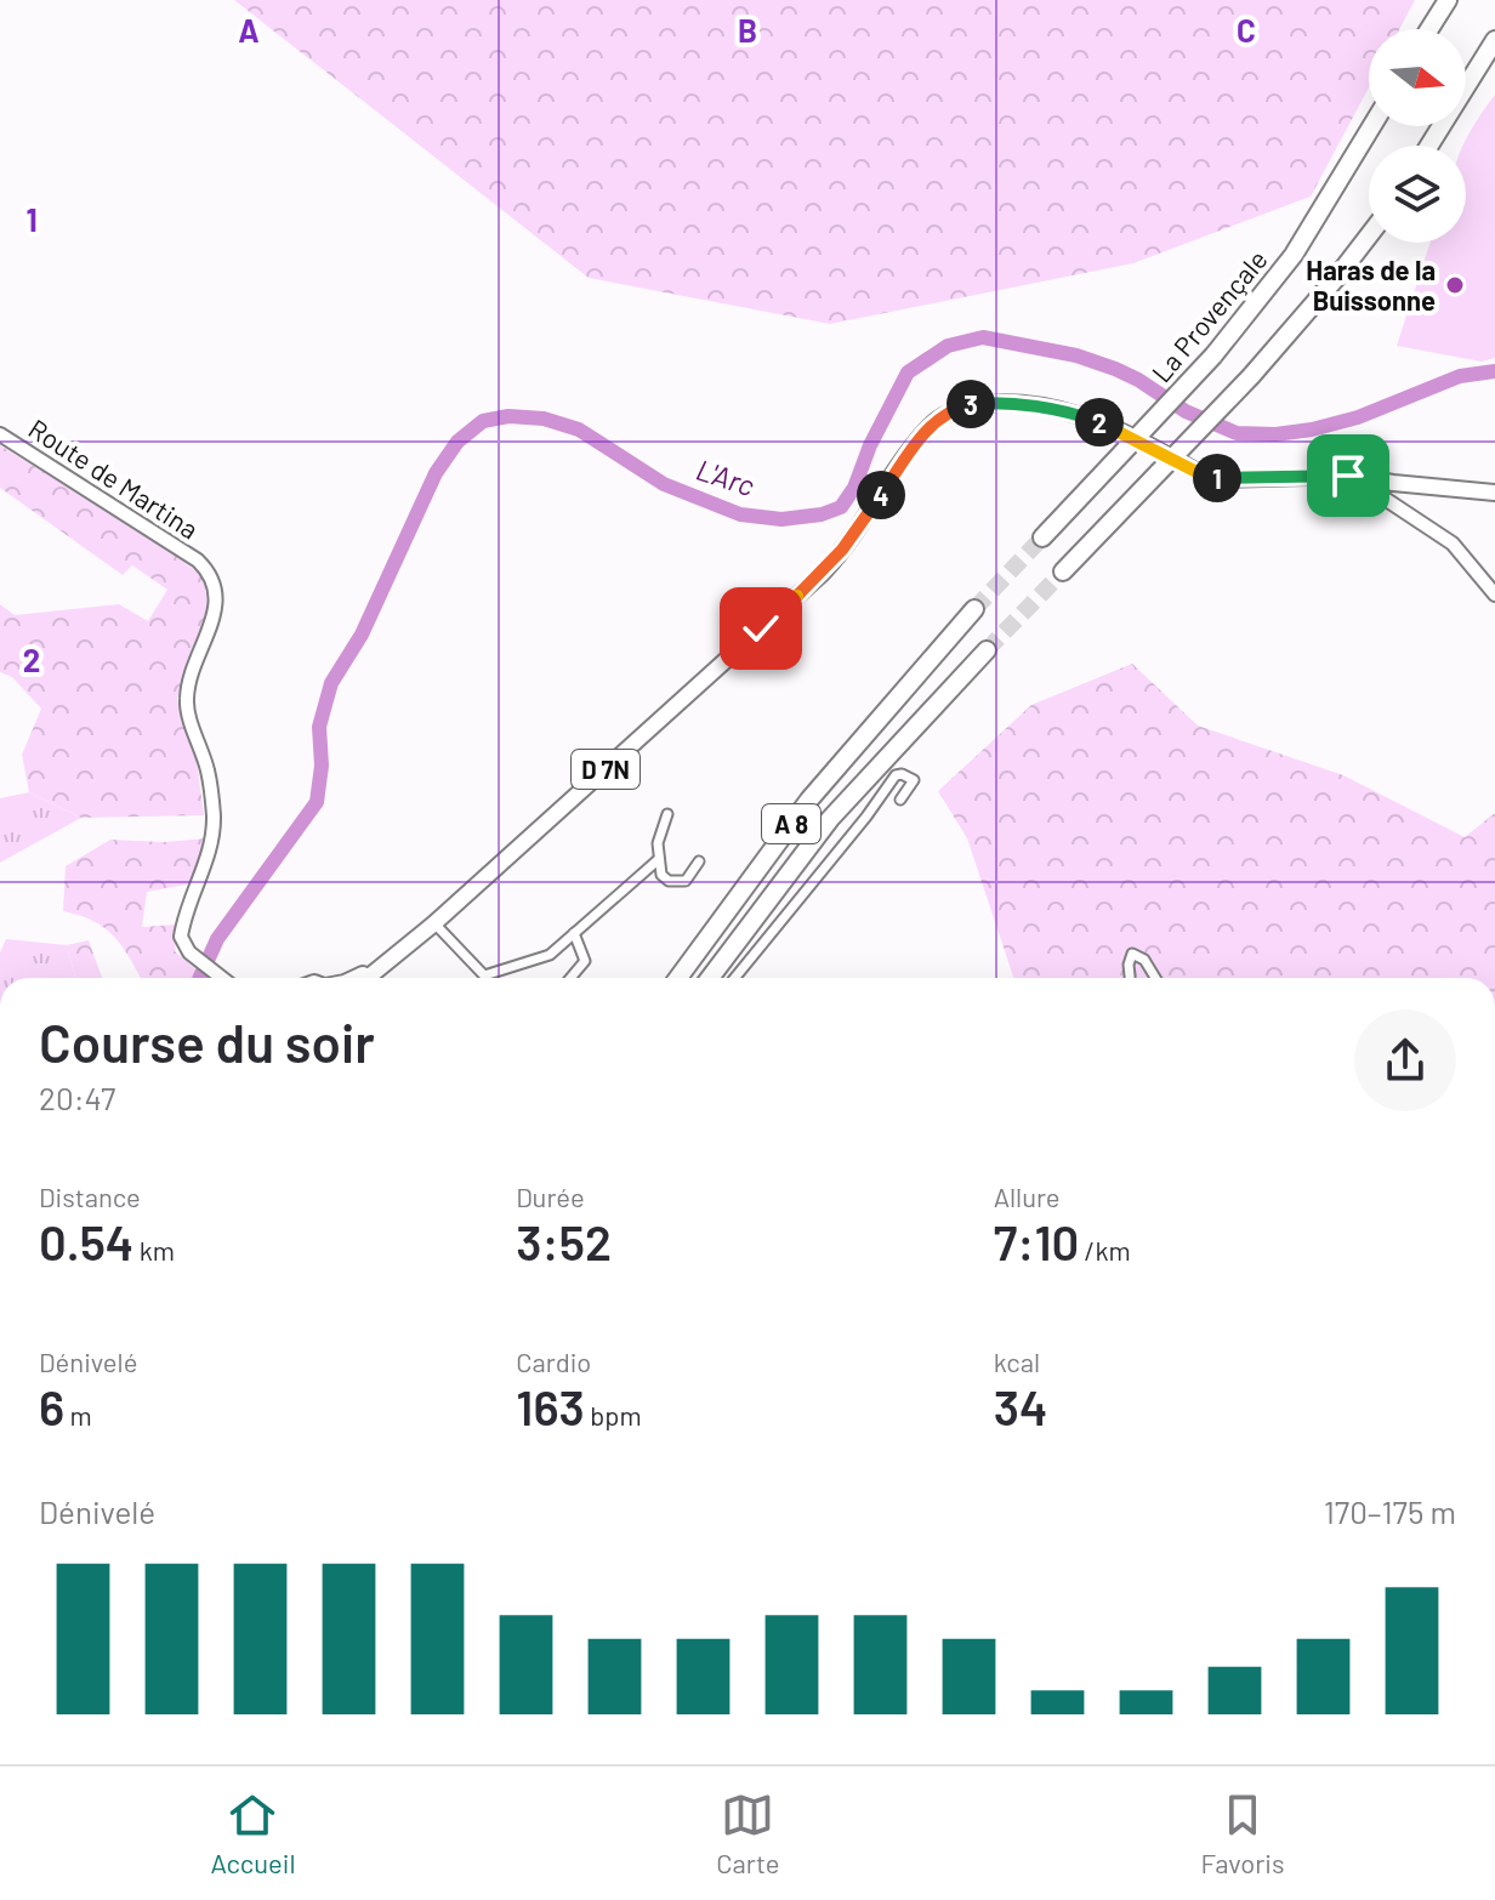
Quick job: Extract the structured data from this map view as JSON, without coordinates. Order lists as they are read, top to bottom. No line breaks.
{"streets":{"highway":["La Provençale","A 8"],"main road":["D 7N"],"street":["Route de Martina"]},"water":["L'Arc"],"places":["Haras de la Buissonne"],"north":"right","page":{"pins":["3","2","1","4"],"heading":["Course du soir","20:47"],"stats":[["Distance","0.54 km"],["Durée","3:52"],["Allure","7:10 /km"],["Dénivelé","6 m"],["Cardio","163 bpm"],["kcal","34"]],"chart":["Dénivelé","170–175 m"],"tabs":["Accueil","Carte","Favoris"]},"grid":{"columns":["A","B","C"],"rows":["1","2"]}}
